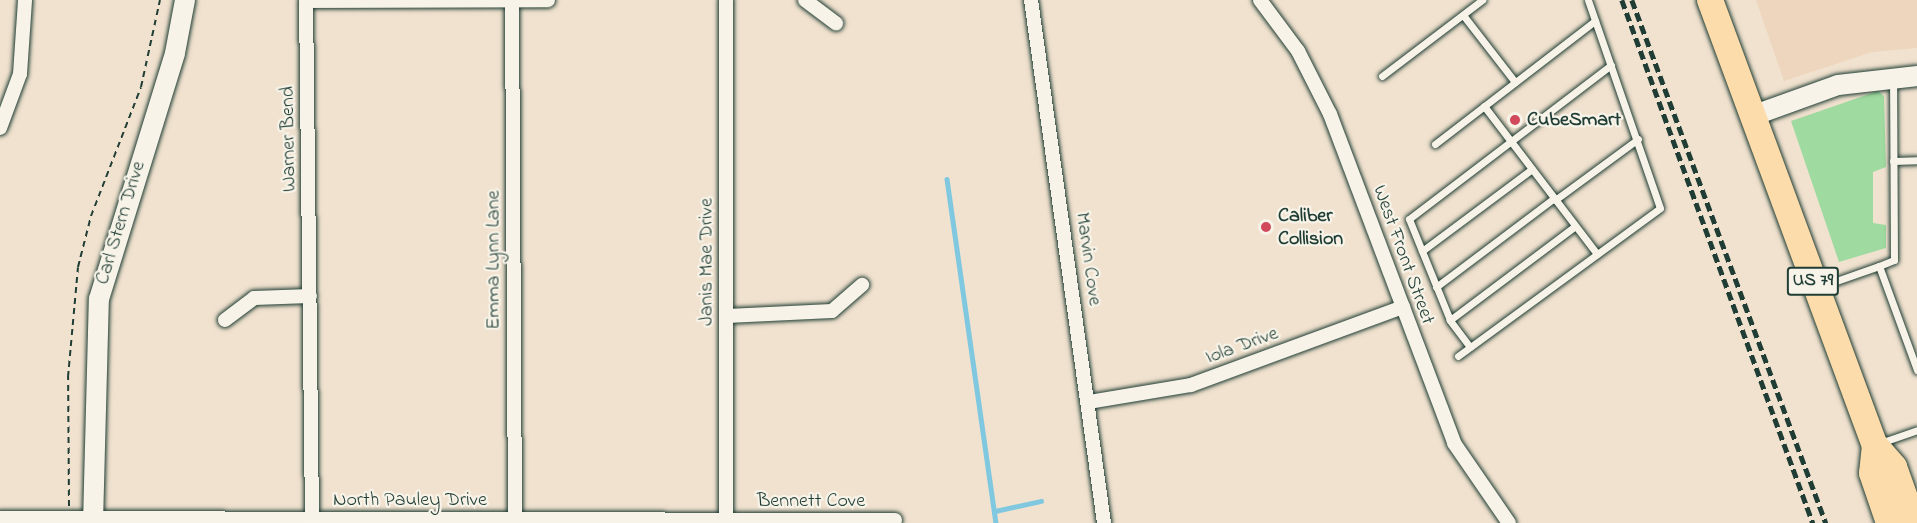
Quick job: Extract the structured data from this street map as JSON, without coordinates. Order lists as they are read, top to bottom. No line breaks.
{"streets":{"highway":["US 79"],"street":["Warner Bend","Carl Stern Drive","West Front Street","Marvin Cove","Emma Lynn Lane","Janis Mae Drive","Iola Drive","North Pauley Drive","Bennett Cove"]},"crossings":[["Warner Bend","Emma Lynn Lane"],["Warner Bend","North Pauley Drive"],["Carl Stern Drive","North Pauley Drive"],["West Front Street","Iola Drive"],["Marvin Cove","Iola Drive"],["Emma Lynn Lane","North Pauley Drive"],["Janis Mae Drive","North Pauley Drive"],["Janis Mae Drive","Bennett Cove"],["North Pauley Drive","Bennett Cove"]],"places":["CubeSmart","Caliber Collision"]}
